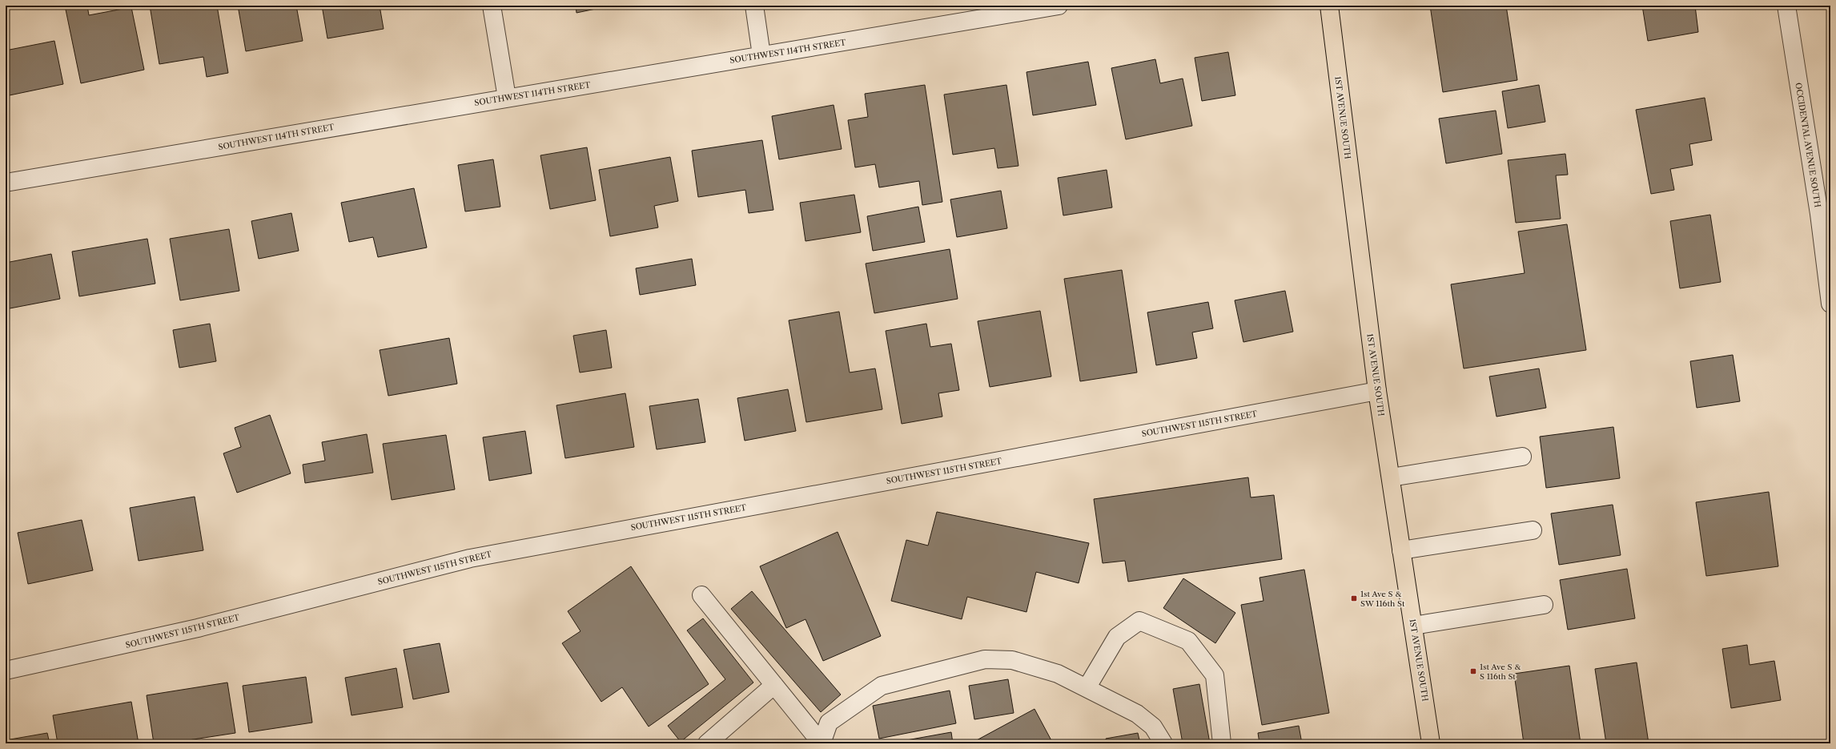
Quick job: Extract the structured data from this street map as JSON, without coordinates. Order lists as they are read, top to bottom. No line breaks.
{"streets":{"main road":["1ST AVENUE SOUTH"],"street":["SOUTHWEST 114TH STREET","OCCIDENTAL AVENUE SOUTH","SOUTHWEST 115TH STREET"]},"crossings":[["1ST AVENUE SOUTH","SOUTHWEST 115TH STREET"]],"places":{"transit":["1st Ave S & SW 116th St","1st Ave S & S 116th St"]}}
